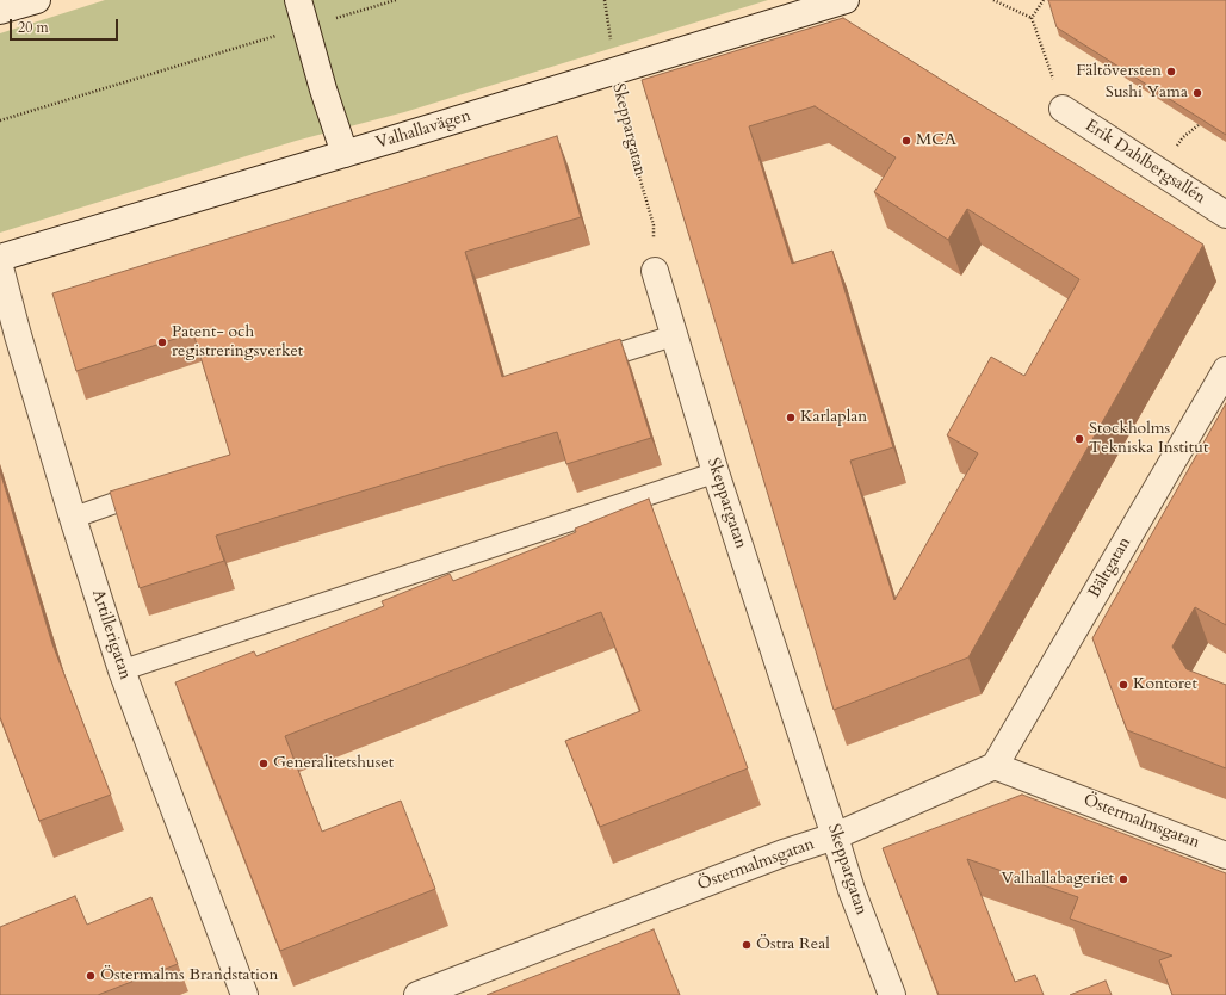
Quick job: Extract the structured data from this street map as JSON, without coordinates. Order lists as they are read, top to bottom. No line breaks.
{"streets":{"street":["Valhallavägen","Skeppargatan","Erik Dahlbergsallén","Bältgatan","Artillerigatan","Östermalmsgatan"]},"crossings":[["Valhallavägen","Skeppargatan"],["Skeppargatan","Östermalmsgatan"],["Bältgatan","Östermalmsgatan"]],"places":["Fältöversten","Sushi Yama","MCA","Patent- och registreringsverket","Karlaplan","Stockholms Tekniska Institut","Kontoret","Generalitetshuset","Valhallabageriet","Östra Real","Östermalms Brandstation"],"scale_bar":"20 m"}
